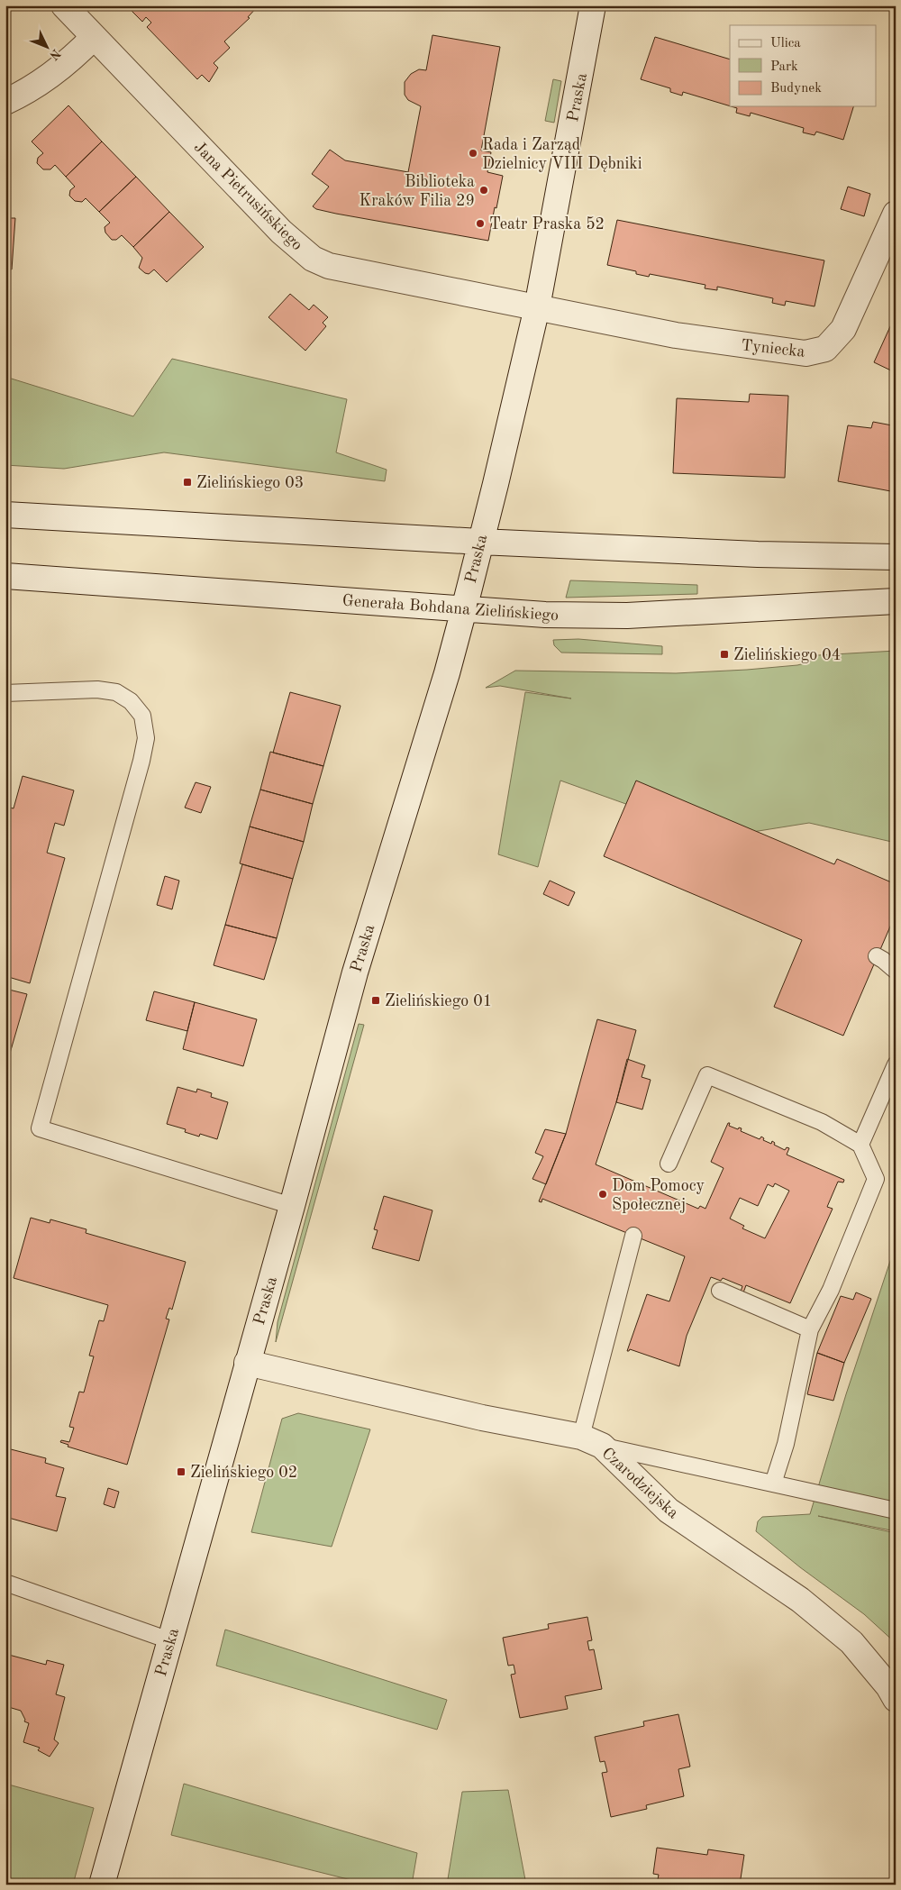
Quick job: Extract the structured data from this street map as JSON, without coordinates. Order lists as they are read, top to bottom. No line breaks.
{"streets":{"street":["Praska","Jana Pietrusińskiego","Tyniecka","Generała Bohdana Zielińskiego","Czarodziejska"]},"crossings":[["Praska","Jana Pietrusińskiego"],["Praska","Generała Bohdana Zielińskiego"],["Jana Pietrusińskiego","Tyniecka"]],"places":{"other":["Rada i Zarząd Dzielnicy VIII Dębniki","Biblioteka Kraków Filia 29","Teatr Praska 52","Dom Pomocy Społecznej"],"transit":["Zielińskiego 03","Zielińskiego 04","Zielińskiego 01","Zielińskiego 02"]},"legend":["Ulica","Park","Budynek"],"north":"bottom right"}
